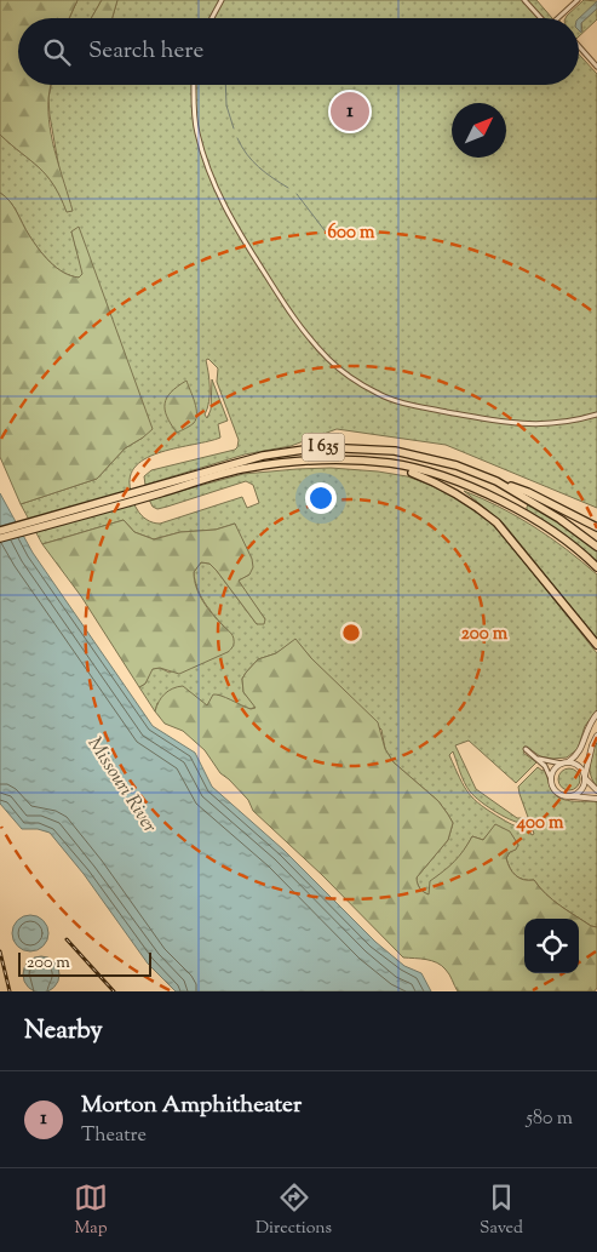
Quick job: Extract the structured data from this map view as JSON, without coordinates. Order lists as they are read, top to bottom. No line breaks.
{"streets":{"highway":["I 635"]},"water":["Missouri River"],"scale_bar":"200 m","north":"top right","page":{"search":"Search here","pins":"1","scale":"200 m","heading":"Nearby","list":[{"mark":"1","name":"Morton Amphitheater","note":"Theatre","value":"580 m"}],"nav":["Map","Directions","Saved"]},"rings":["600 m","200 m","400 m"]}
